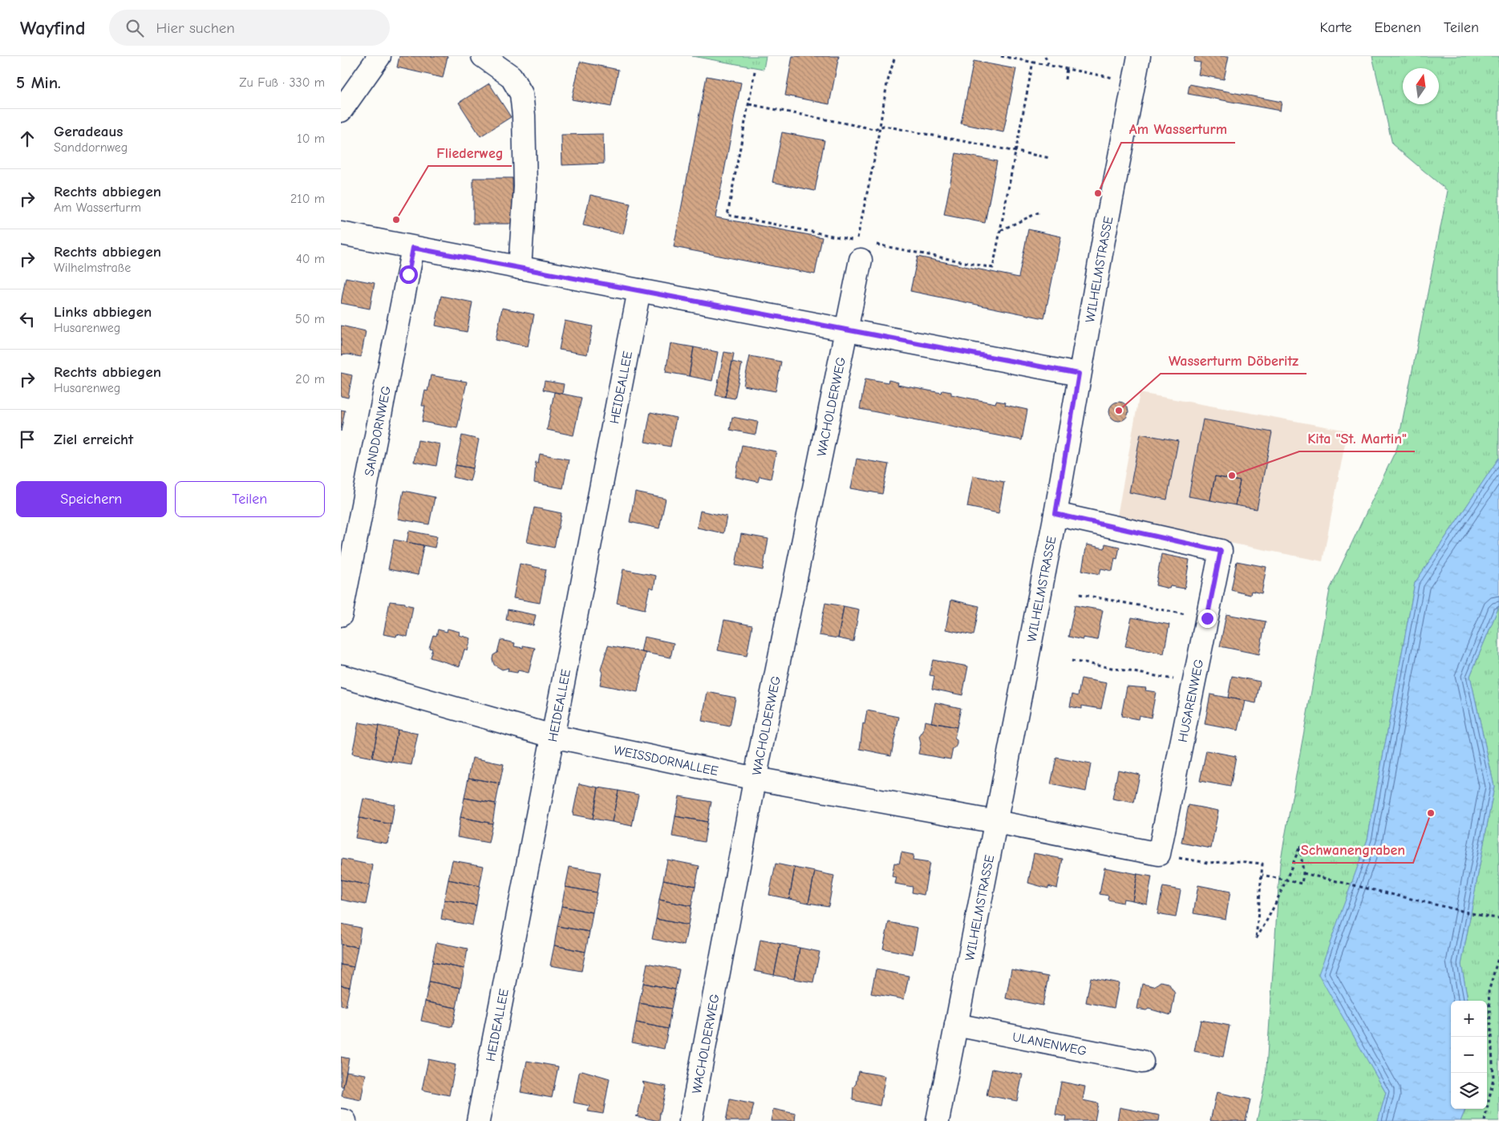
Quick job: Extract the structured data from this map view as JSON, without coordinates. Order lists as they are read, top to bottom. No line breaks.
{"streets":{"street":["WILHELMSTRASSE","HEIDEALLEE","WACHOLDERWEG","SANDDORNWEG","HUSARENWEG","WEISSDORNALLEE","ULANENWEG"]},"crossings":[["WILHELMSTRASSE","HUSARENWEG"],["WILHELMSTRASSE","WEISSDORNALLEE"],["WILHELMSTRASSE","ULANENWEG"],["HEIDEALLEE","WEISSDORNALLEE"],["WACHOLDERWEG","WEISSDORNALLEE"]],"places":["Am Wasserturm","Fliederweg","Wasserturm Döberitz","Kita \"St. Martin\"","Schwanengraben"],"north":"top","page":{"header":"Wayfind","search":"Hier suchen","nav":["Karte","Ebenen","Teilen"],"heading":["5 Min.","Zu Fuß · 330 m"],"list":[["Geradeaus","Sanddornweg","10 m"],["Rechts abbiegen","Am Wasserturm","210 m"],["Rechts abbiegen","Wilhelmstraße","40 m"],["Links abbiegen","Husarenweg","50 m"],["Rechts abbiegen","Husarenweg","20 m"],"Ziel erreicht"],"buttons":["Speichern","Teilen"],"map_buttons":["+","−"]}}
